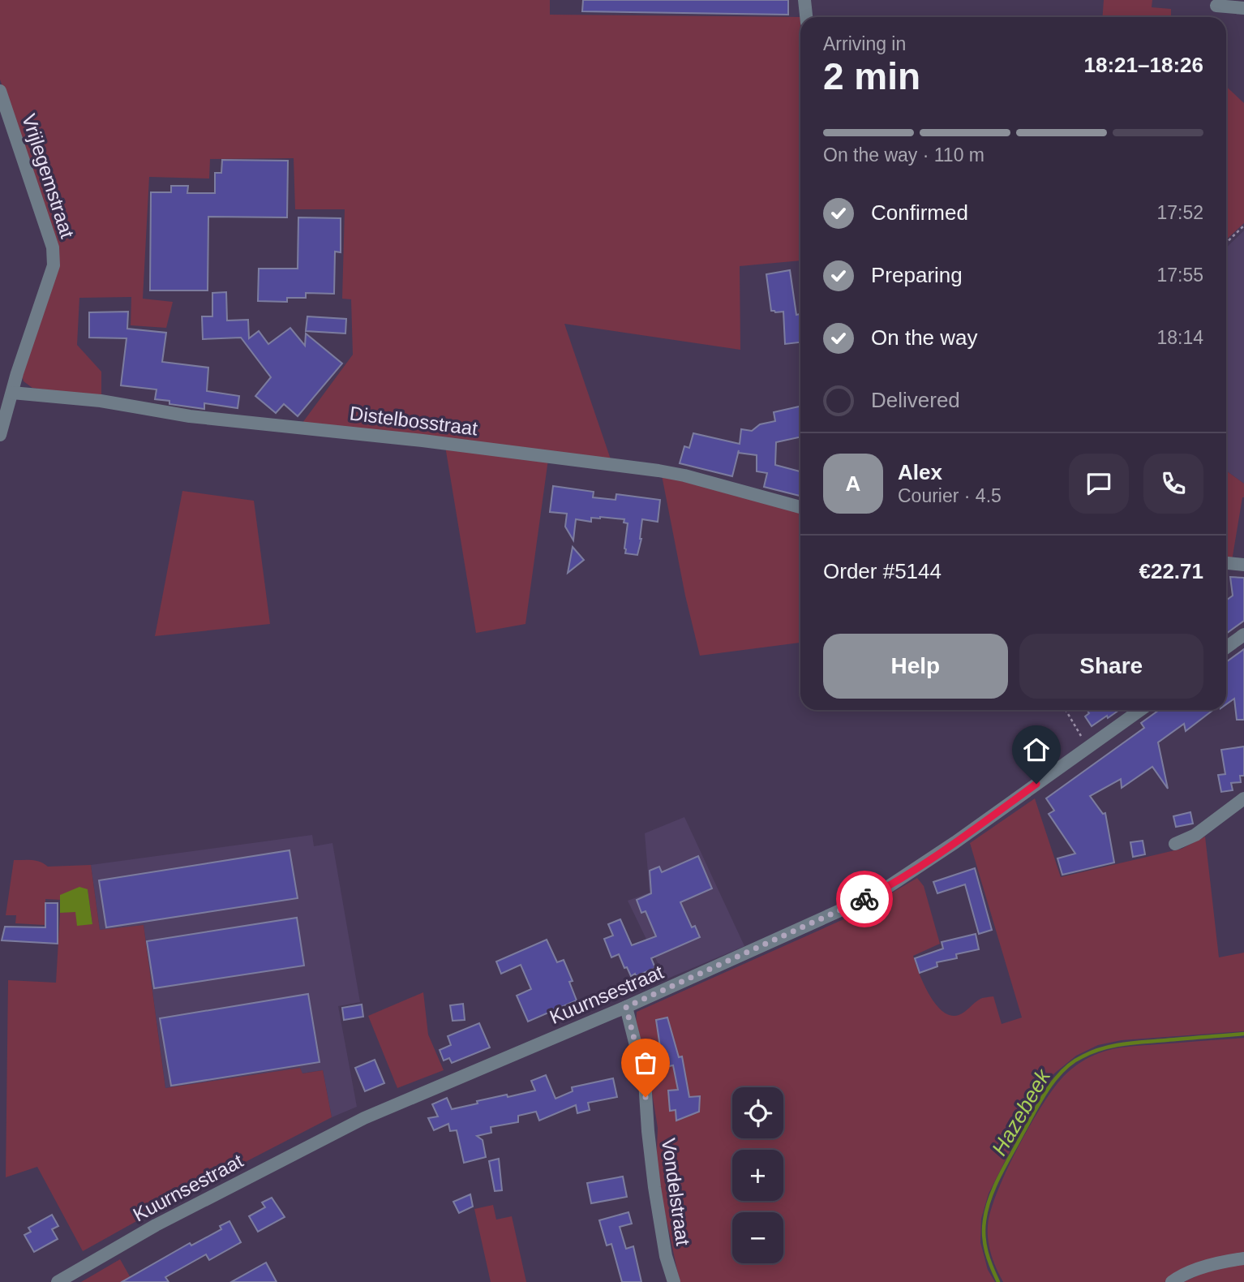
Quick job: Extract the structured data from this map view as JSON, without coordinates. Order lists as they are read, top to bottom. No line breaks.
{"streets":{"street":["Vrijlegemstraat","Distelbosstraat","Kuurnsestraat","Vondelstraat"]},"crossings":[["Vrijlegemstraat","Distelbosstraat"],["Kuurnsestraat","Vondelstraat"]],"water":["Hazebeek"],"page":{"heading":["2 min","Arriving in","18:21–18:26"],"panel":["Alex","Courier · 4.5","Order #5144","€22.71"],"bar":"On the way · 110 m","list":[["Confirmed","17:52"],["Preparing","17:55"],["On the way","18:14"],"Delivered"],"round":"A","buttons":["Help","Share"],"map_buttons":["+","−"]}}
